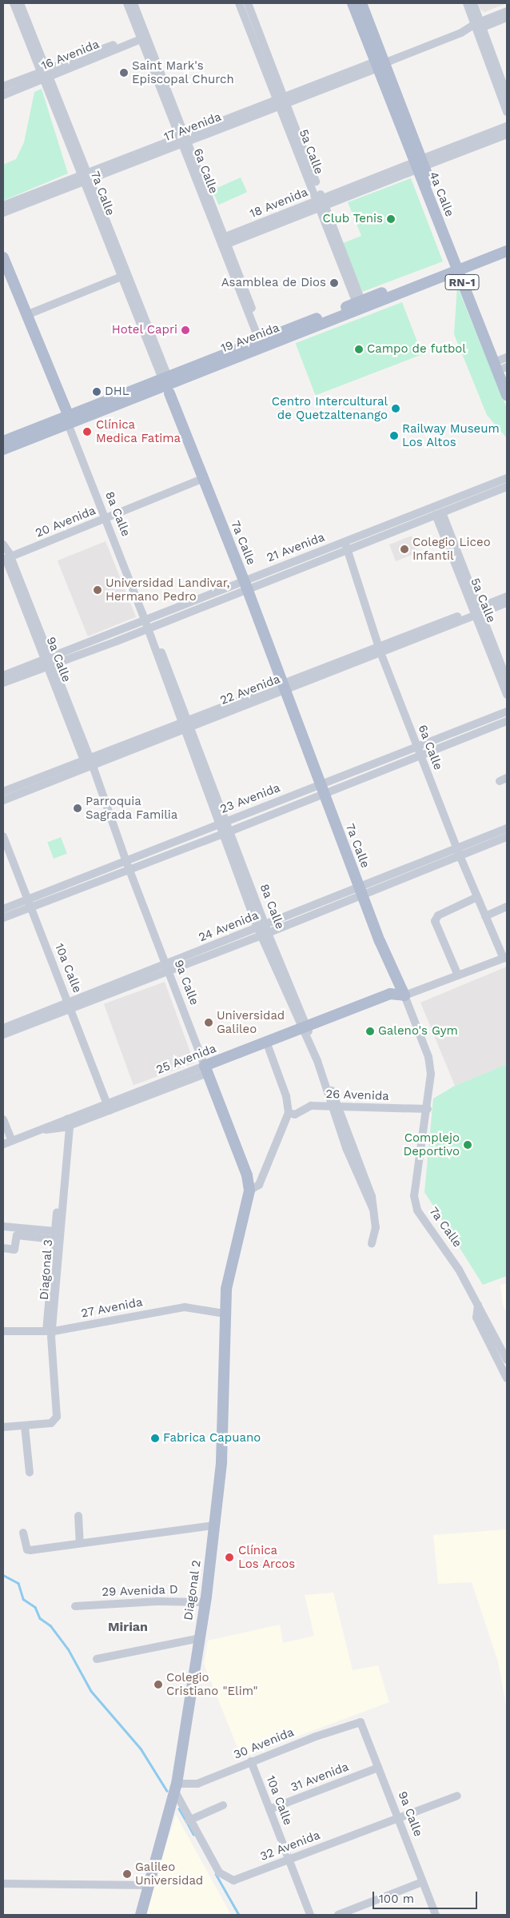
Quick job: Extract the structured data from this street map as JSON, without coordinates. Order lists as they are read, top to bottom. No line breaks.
{"streets":{"main road":["7a Calle","4a Calle","RN-1","19 Avenida","8a Calle","9a Calle","25 Avenida","Diagonal 2"],"street":["16 Avenida","17 Avenida","5a Calle","6a Calle","18 Avenida","20 Avenida","21 Avenida","22 Avenida","23 Avenida","24 Avenida","10a Calle","26 Avenida","Diagonal 3","27 Avenida","29 Avenida D","30 Avenida","31 Avenida","32 Avenida"]},"crossings":[["16 Avenida","6a Calle"],["16 Avenida","7a Calle"],["17 Avenida","5a Calle"],["17 Avenida","6a Calle"],["17 Avenida","7a Calle"],["17 Avenida","4a Calle"],["5a Calle","18 Avenida"],["5a Calle","19 Avenida"],["5a Calle","21 Avenida"],["5a Calle","22 Avenida"],["6a Calle","18 Avenida"],["6a Calle","19 Avenida"],["6a Calle","21 Avenida"],["6a Calle","22 Avenida"],["6a Calle","23 Avenida"],["6a Calle","24 Avenida"],["6a Calle","25 Avenida"],["7a Calle","19 Avenida"],["7a Calle","20 Avenida"],["7a Calle","21 Avenida"],["7a Calle","22 Avenida"],["7a Calle","23 Avenida"],["7a Calle","24 Avenida"],["7a Calle","25 Avenida"],["7a Calle","26 Avenida"],["4a Calle","18 Avenida"],["4a Calle","19 Avenida"],["19 Avenida","8a Calle"],["8a Calle","20 Avenida"],["8a Calle","21 Avenida"],["8a Calle","22 Avenida"],["8a Calle","23 Avenida"],["8a Calle","24 Avenida"],["8a Calle","25 Avenida"],["8a Calle","26 Avenida"],["20 Avenida","9a Calle"],["21 Avenida","9a Calle"],["9a Calle","22 Avenida"],["9a Calle","23 Avenida"],["9a Calle","24 Avenida"],["9a Calle","25 Avenida"],["9a Calle","Diagonal 2"],["9a Calle","30 Avenida"],["9a Calle","31 Avenida"],["9a Calle","32 Avenida"],["23 Avenida","10a Calle"],["24 Avenida","10a Calle"],["10a Calle","25 Avenida"],["10a Calle","30 Avenida"],["10a Calle","31 Avenida"],["10a Calle","32 Avenida"],["25 Avenida","Diagonal 3"],["Diagonal 3","27 Avenida"],["27 Avenida","Diagonal 2"],["Diagonal 2","29 Avenida D"],["Diagonal 2","30 Avenida"],["Diagonal 2","32 Avenida"],["30 Avenida","32 Avenida"]],"districts":["Mirian"],"places":["Saint Mark's Episcopal Church","Club Tenis","Asamblea de Dios","Hotel Capri","Campo de futbol","DHL","Centro Intercultural de Quetzaltenango","Clínica Medica Fatima","Railway Museum Los Altos","Colegio Liceo Infantil","Universidad Landivar, Hermano Pedro","Parroquia Sagrada Familia","Universidad Galileo","Galeno's Gym","Complejo Deportivo","Fabrica Capuano","Clínica Los Arcos","Colegio Cristiano \"Elim\"","Galileo Universidad"],"scale_bar":"100 m"}
